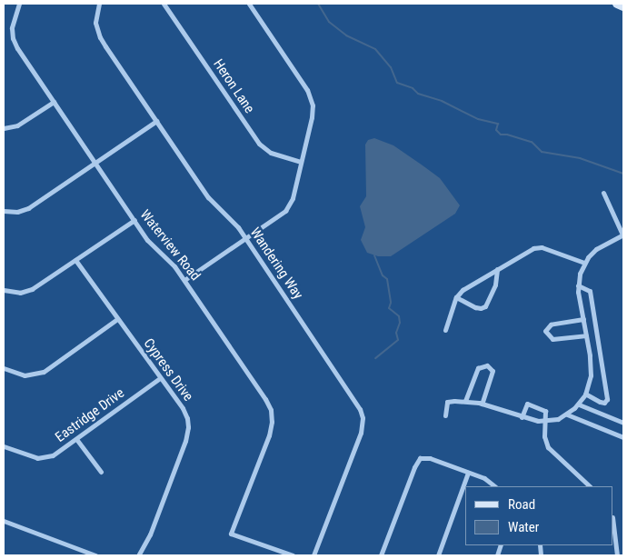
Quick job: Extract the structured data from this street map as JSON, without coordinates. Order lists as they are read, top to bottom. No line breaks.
{"streets":{"street":["Heron Lane","Waterview Road","Wandering Way","Cypress Drive","Eastridge Drive"]},"crossings":[["Cypress Drive","Eastridge Drive"]],"legend":["Road","Water"]}
